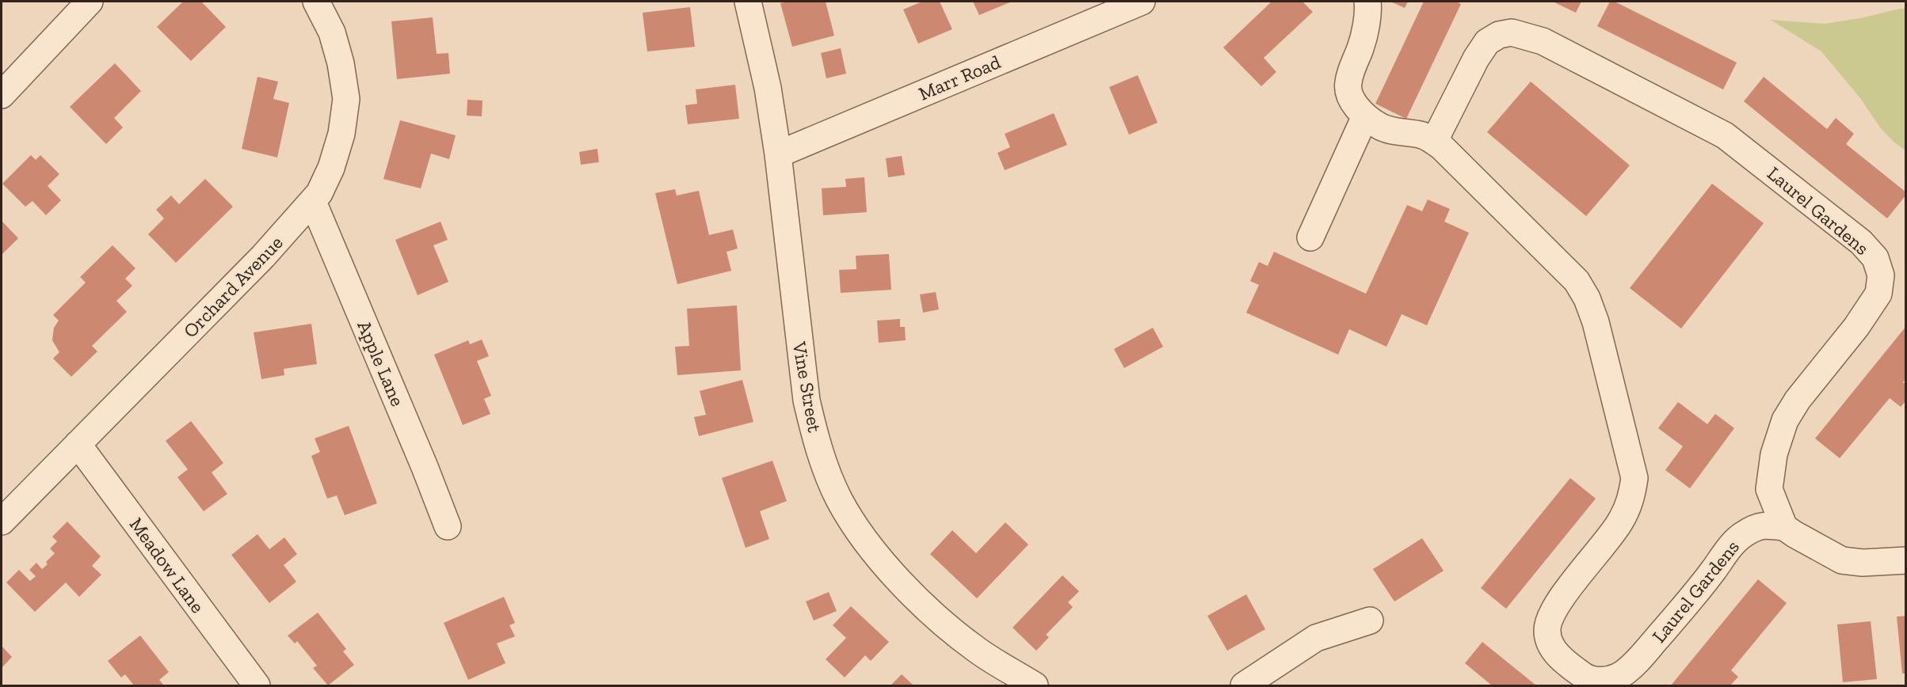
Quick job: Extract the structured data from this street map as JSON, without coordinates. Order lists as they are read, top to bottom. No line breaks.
{"streets":{"street":["Marr Road","Laurel Gardens","Orchard Avenue","Apple Lane","Vine Street","Meadow Lane"]},"crossings":[["Marr Road","Vine Street"],["Orchard Avenue","Apple Lane"],["Orchard Avenue","Meadow Lane"]]}
